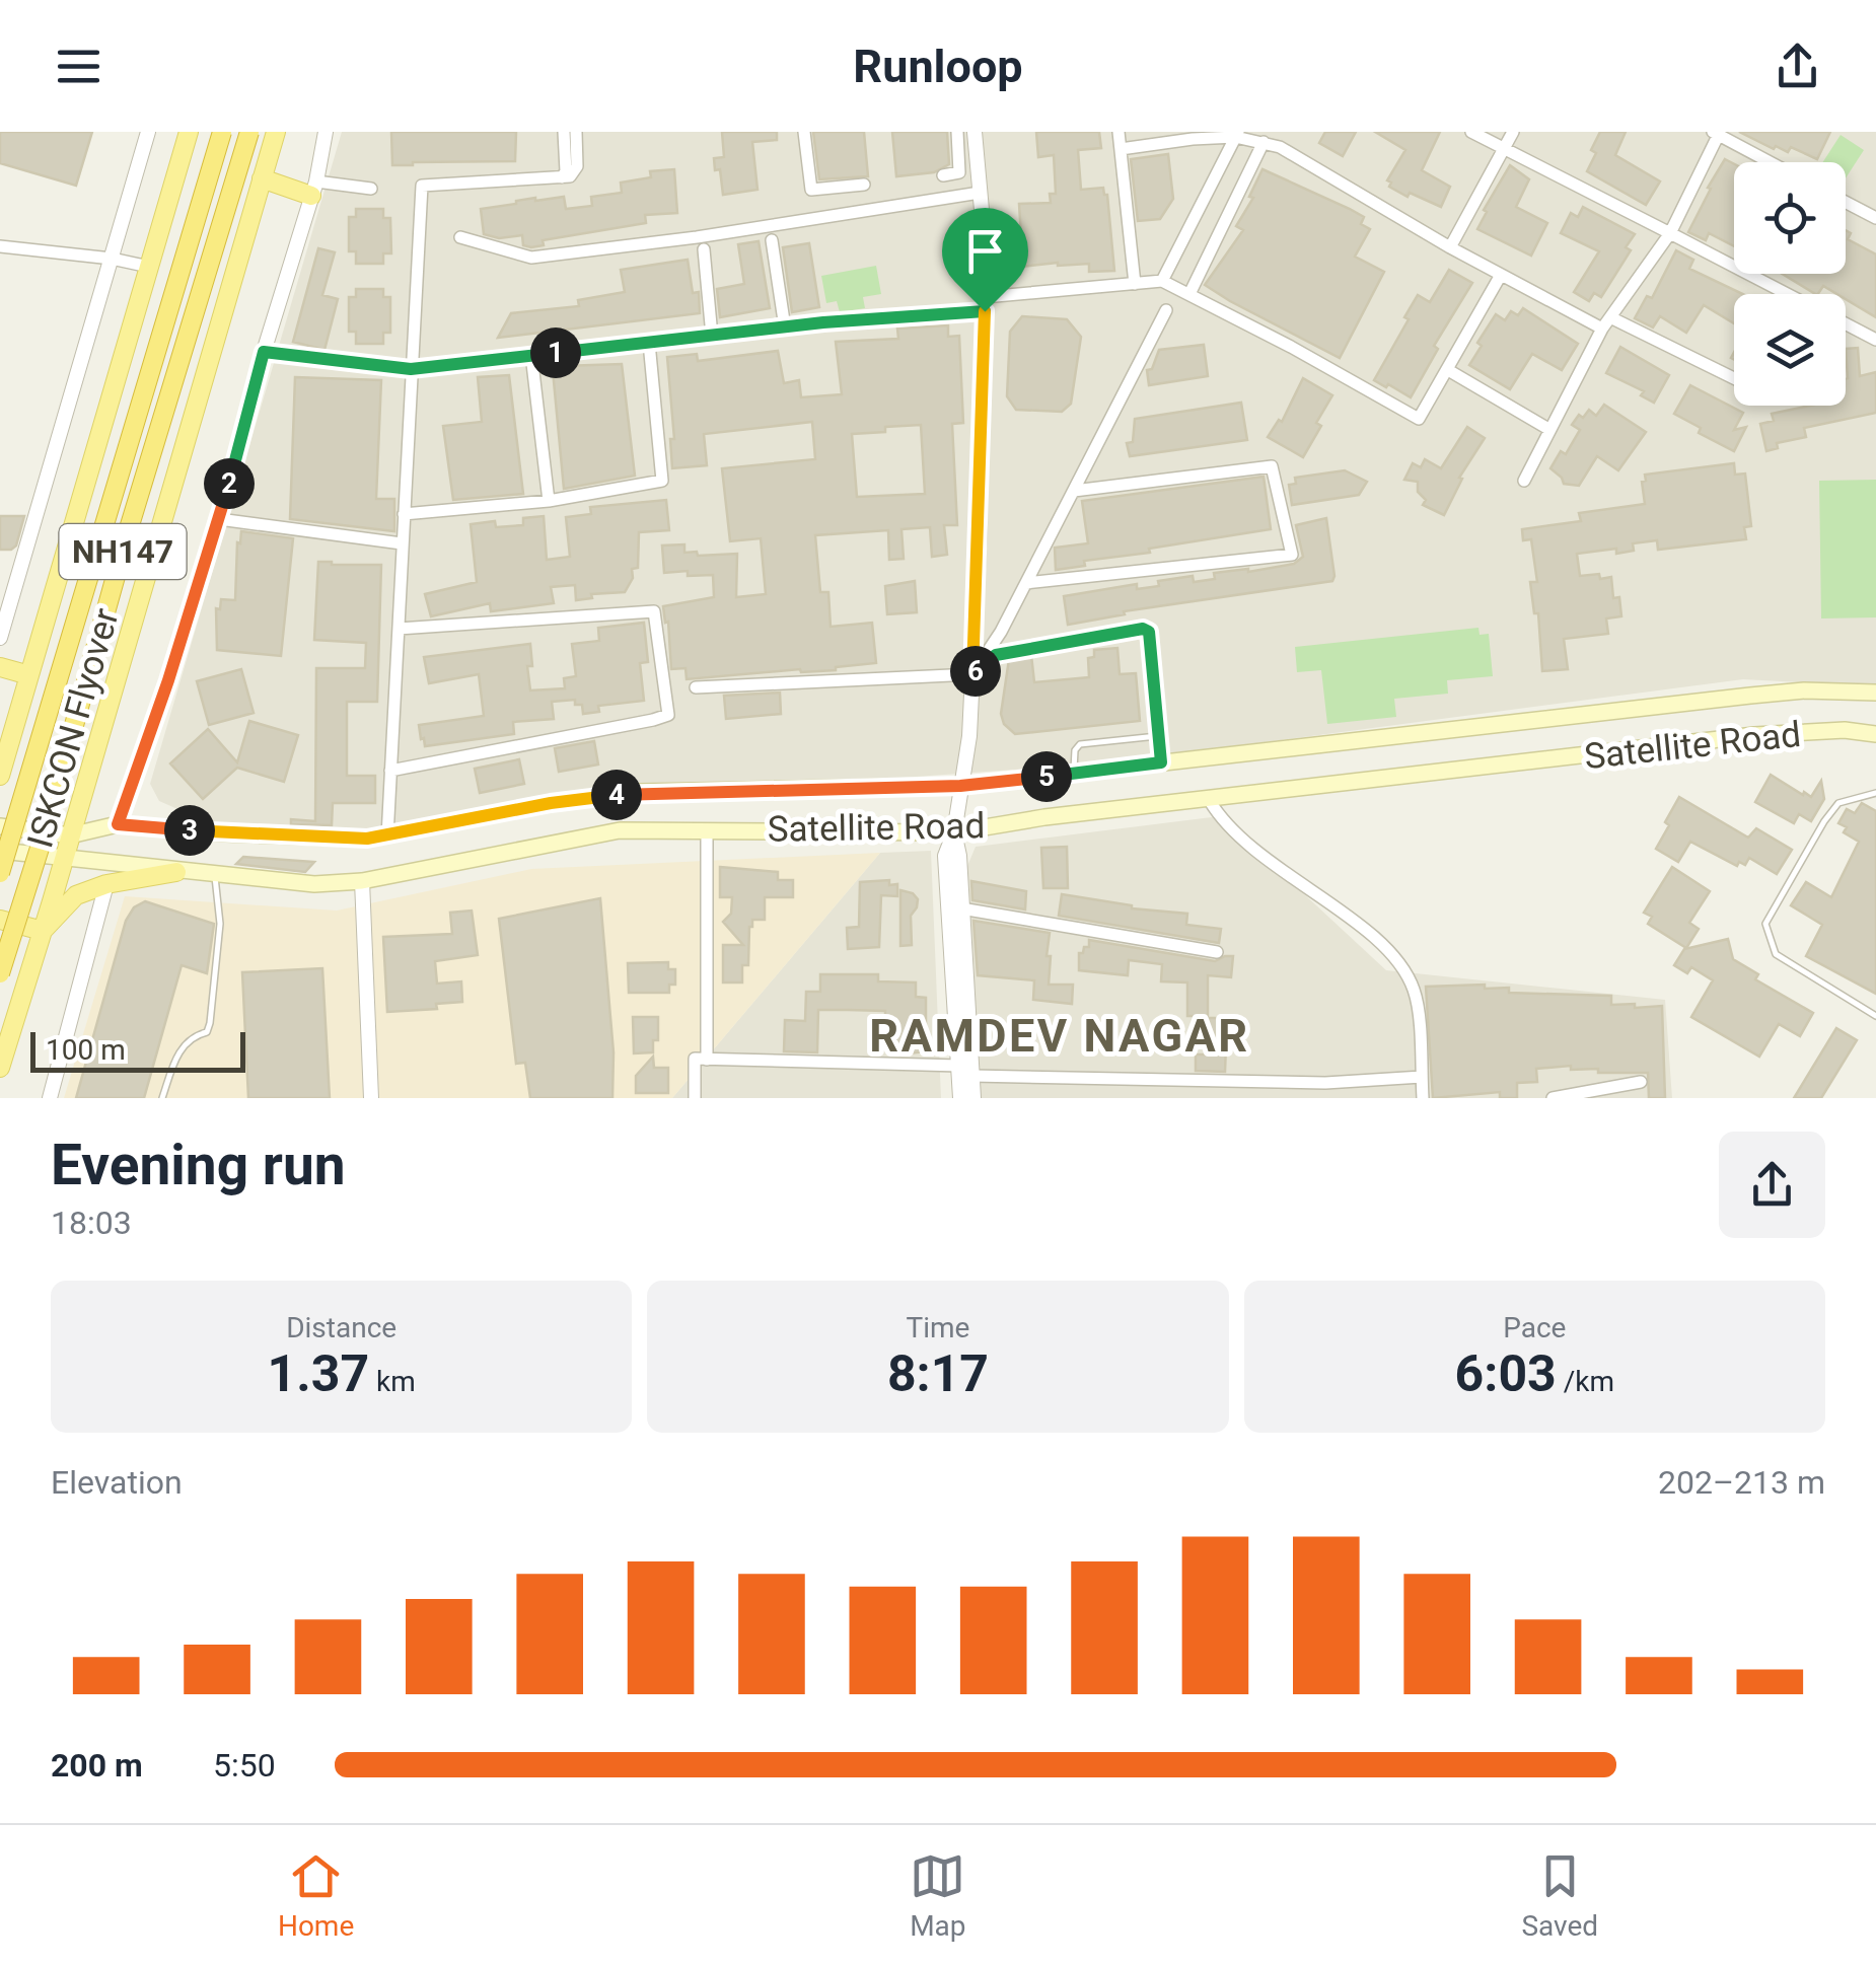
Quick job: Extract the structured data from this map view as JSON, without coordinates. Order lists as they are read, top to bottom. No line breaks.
{"streets":{"highway":["NH147","ISKCON Flyover"],"main road":["Satellite Road"]},"districts":["RAMDEV NAGAR"],"scale_bar":"100 m","page":{"header":"Runloop","pins":["1","2","6","5","4","3"],"scale":"100 m","heading":["Evening run","18:03"],"stats":[["Distance","1.37 km"],["Time","8:17"],["Pace","6:03 /km"]],"chart":["Elevation","202–213 m"],"list":[{"name":"200 m","note":"5:50"}],"tabs":["Home","Map","Saved"]}}
